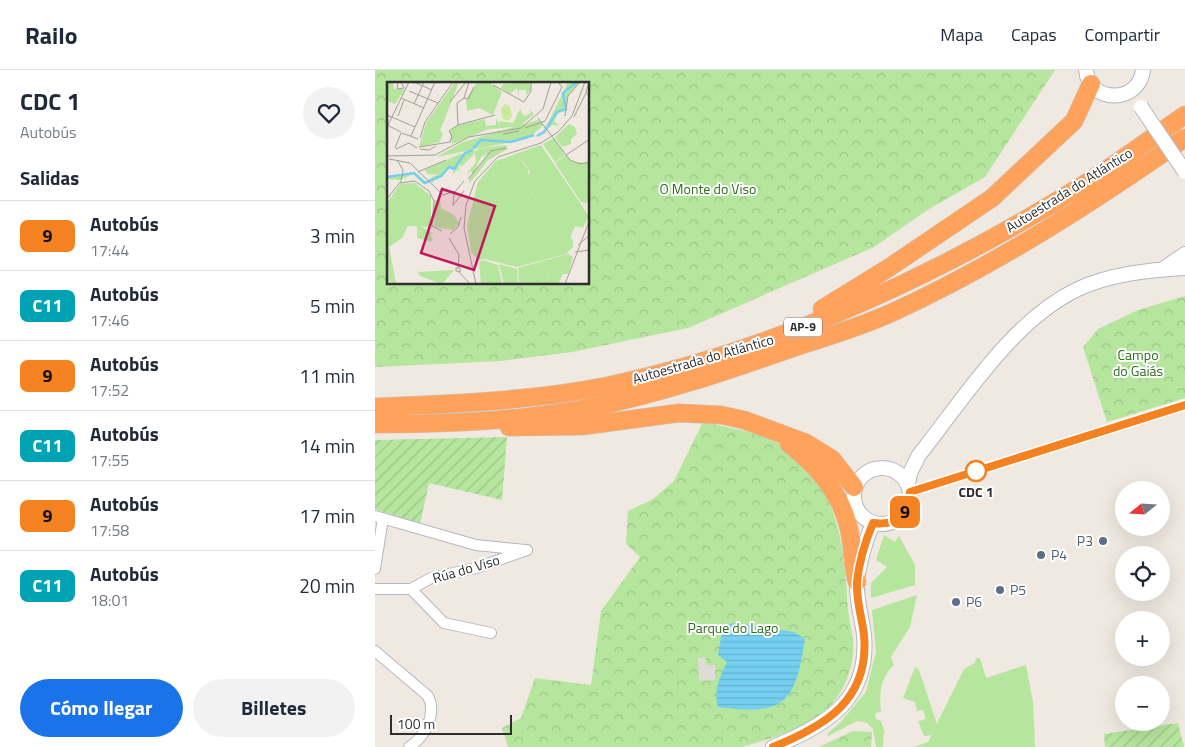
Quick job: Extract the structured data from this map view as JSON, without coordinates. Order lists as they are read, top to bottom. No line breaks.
{"streets":{"highway":["Autoestrada do Atlántico","AP-9"],"street":["Rúa do Viso"]},"parks":["O Monte do Viso","Campo do Gaiás","Parque do Lago"],"places":["CDC 1","P3","P4","P5","P6"],"lines":["bus line 9"],"scale_bar":"100 m","north":"left","page":{"header":"Railo","nav":["Mapa","Capas","Compartir"],"heading":[["CDC 1","Autobús"],"Salidas"],"on_map":"9","list":[{"mark":"9","name":"Autobús","note":"17:44","value":"3 min"},{"mark":"C11","name":"Autobús","note":"17:46","value":"5 min"},{"mark":"9","name":"Autobús","note":"17:52","value":"11 min"},{"mark":"C11","name":"Autobús","note":"17:55","value":"14 min"},{"mark":"9","name":"Autobús","note":"17:58","value":"17 min"},{"mark":"C11","name":"Autobús","note":"18:01","value":"20 min"}],"map_buttons":["+","−"],"buttons":["Cómo llegar","Billetes"],"scale":"100 m"}}
